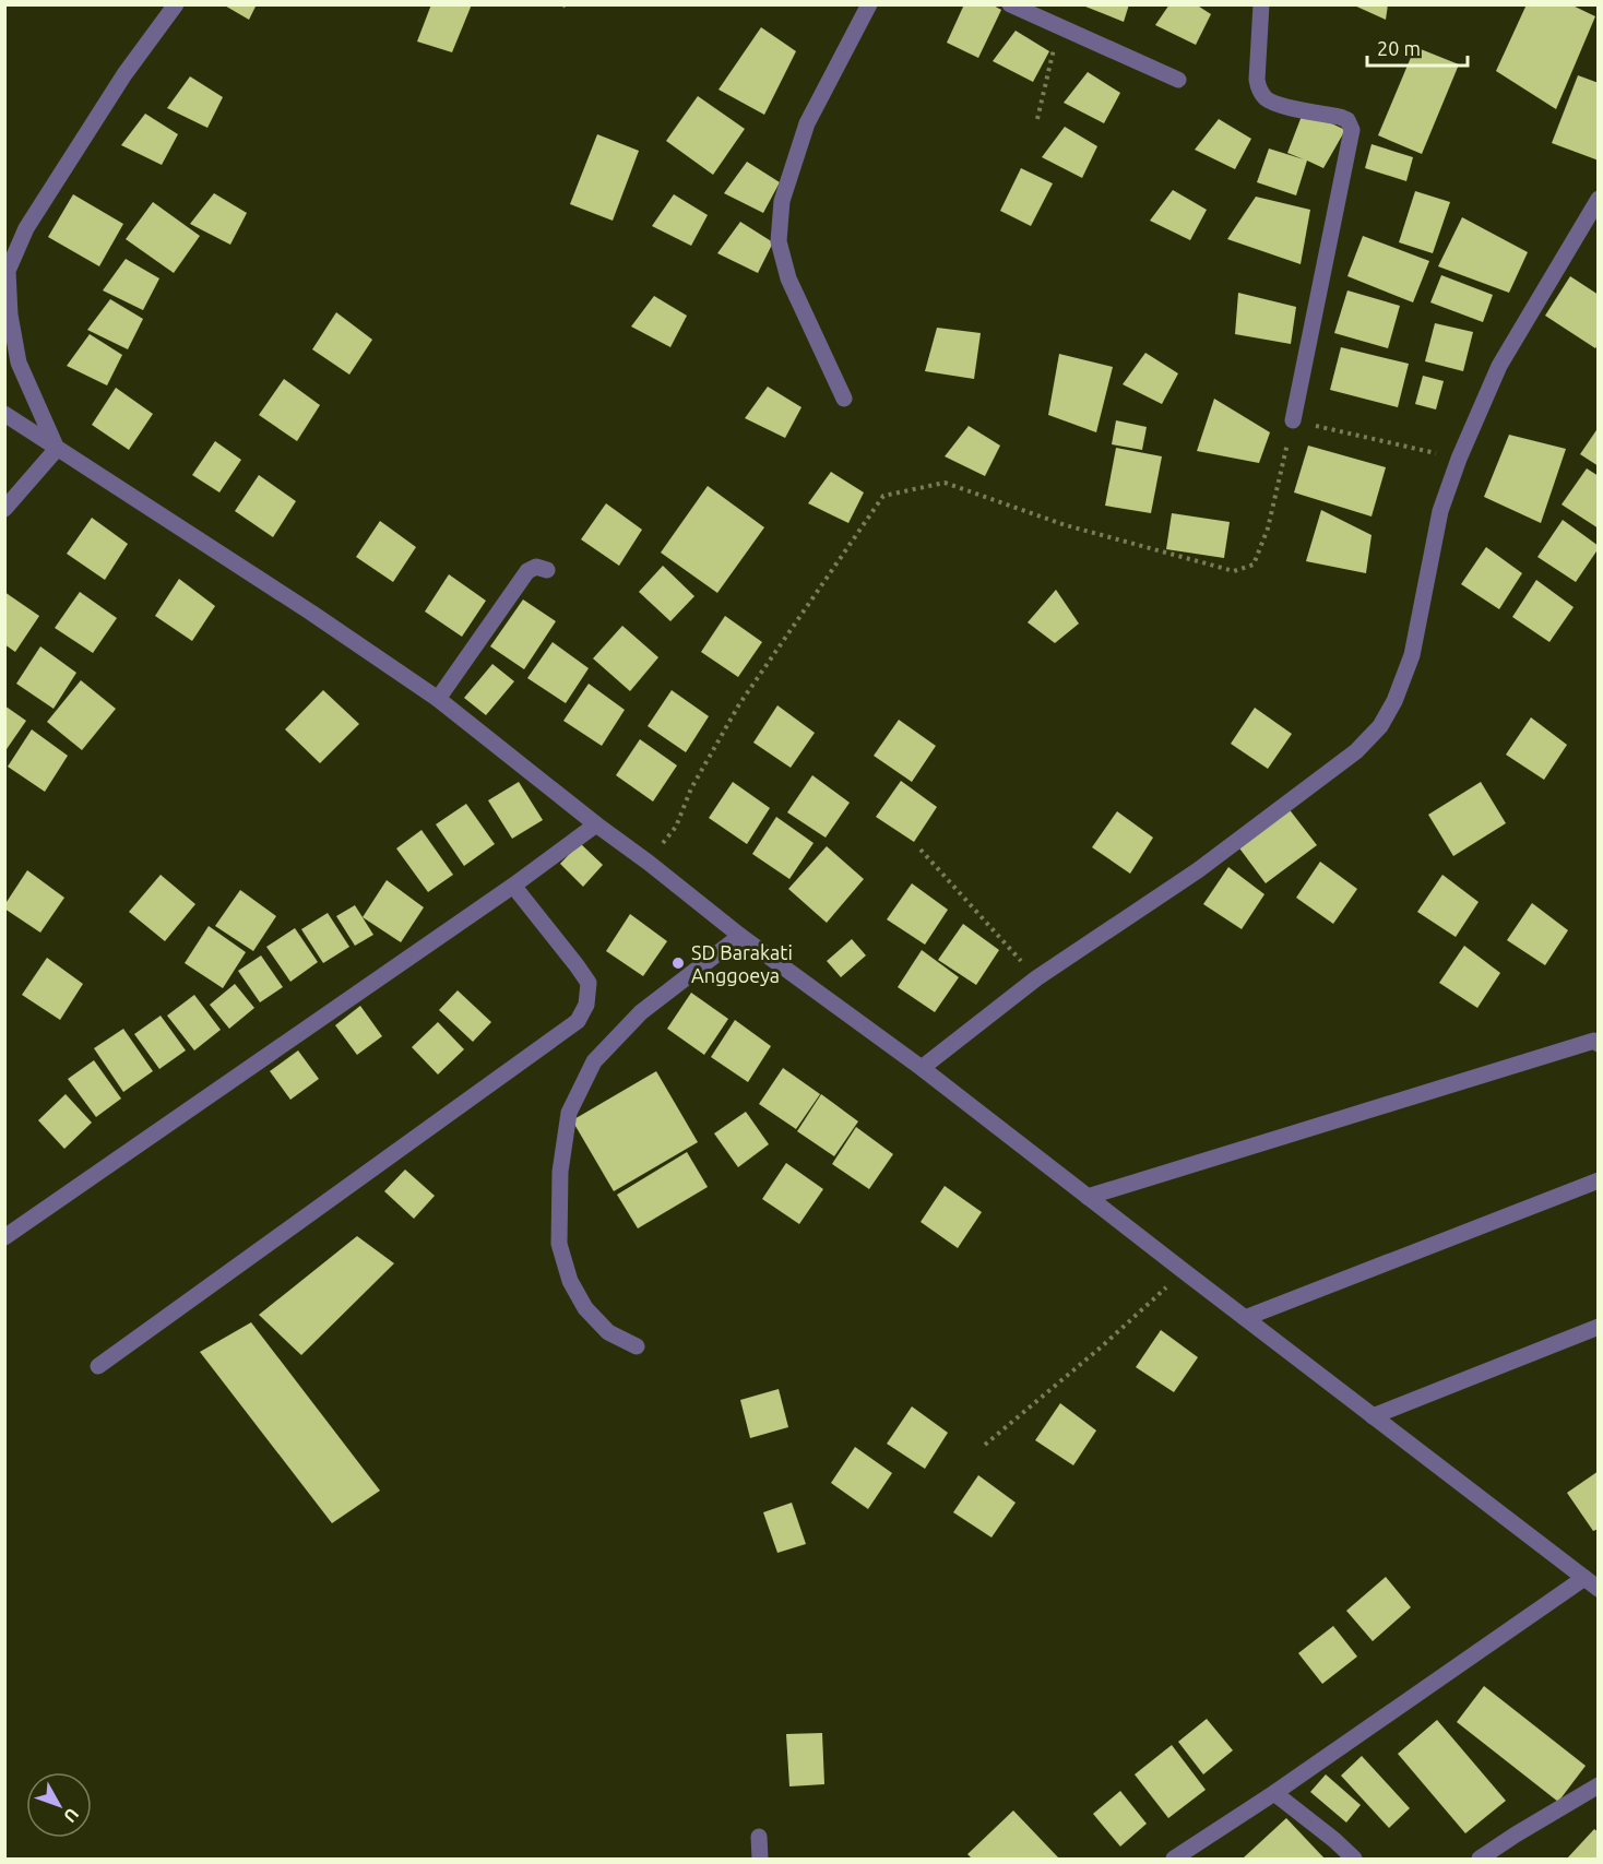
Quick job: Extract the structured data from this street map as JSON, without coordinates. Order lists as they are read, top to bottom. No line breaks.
{"places":["SD Barakati Anggoeya"],"scale_bar":"20 m","north":"bottom right"}
